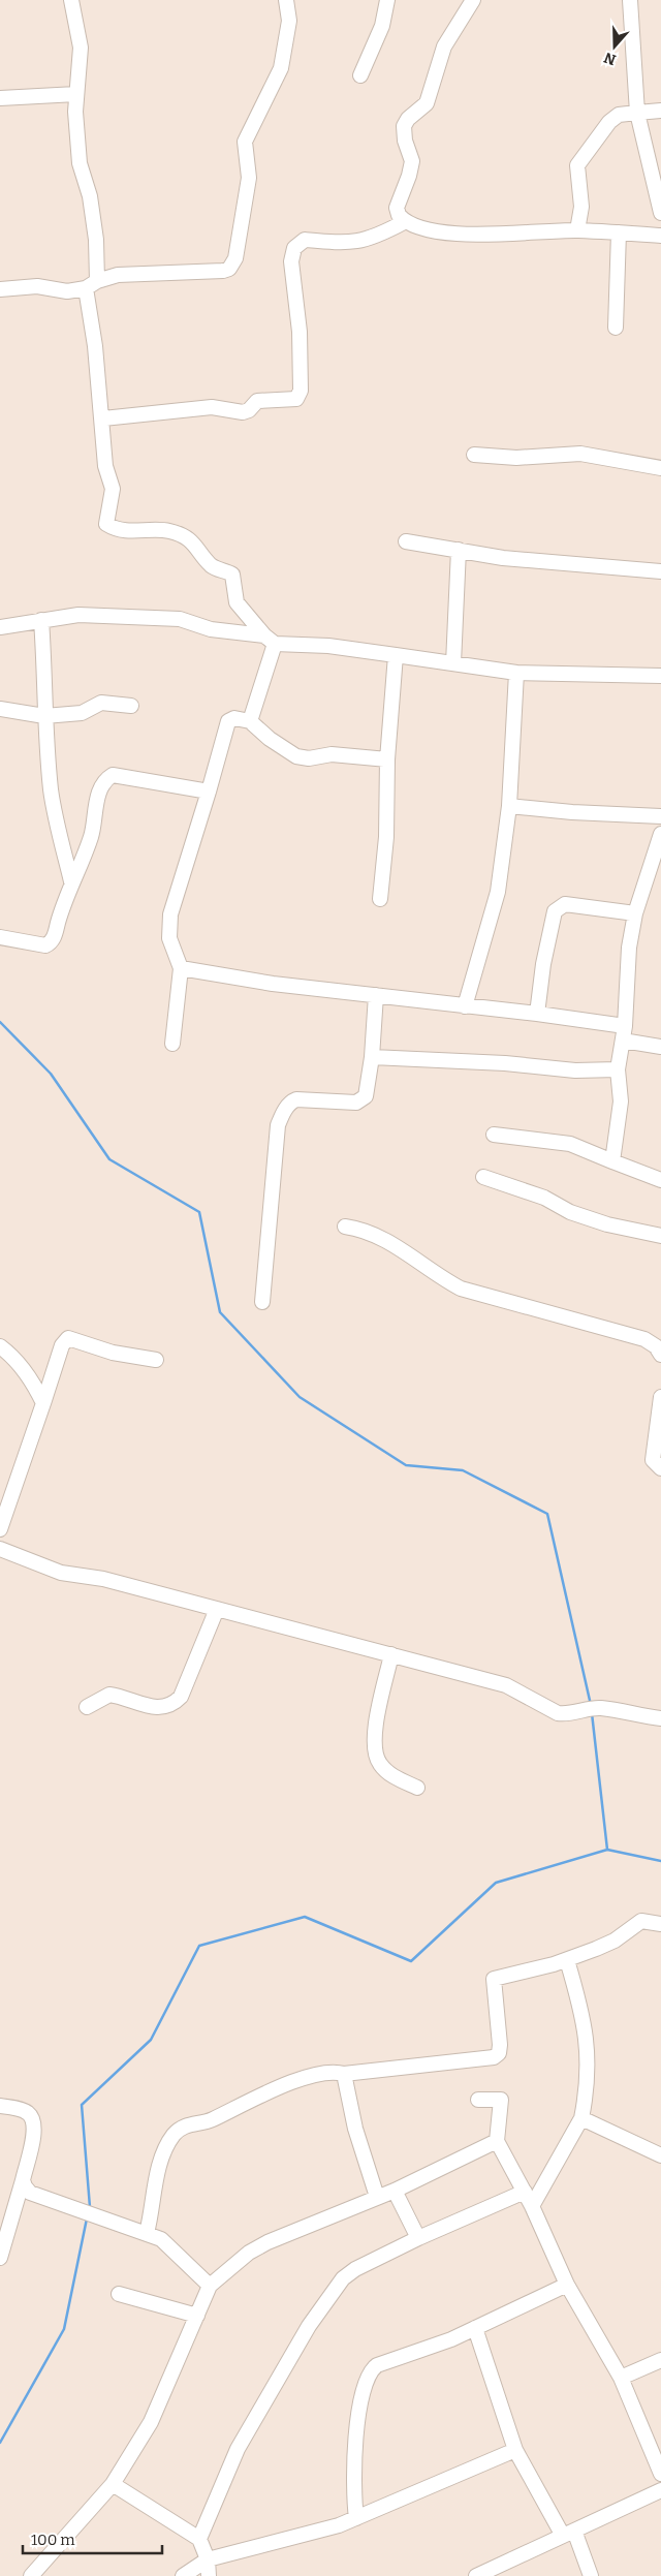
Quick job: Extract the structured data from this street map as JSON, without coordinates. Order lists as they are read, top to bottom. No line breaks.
{"scale_bar":"100 m","north":"bottom"}
